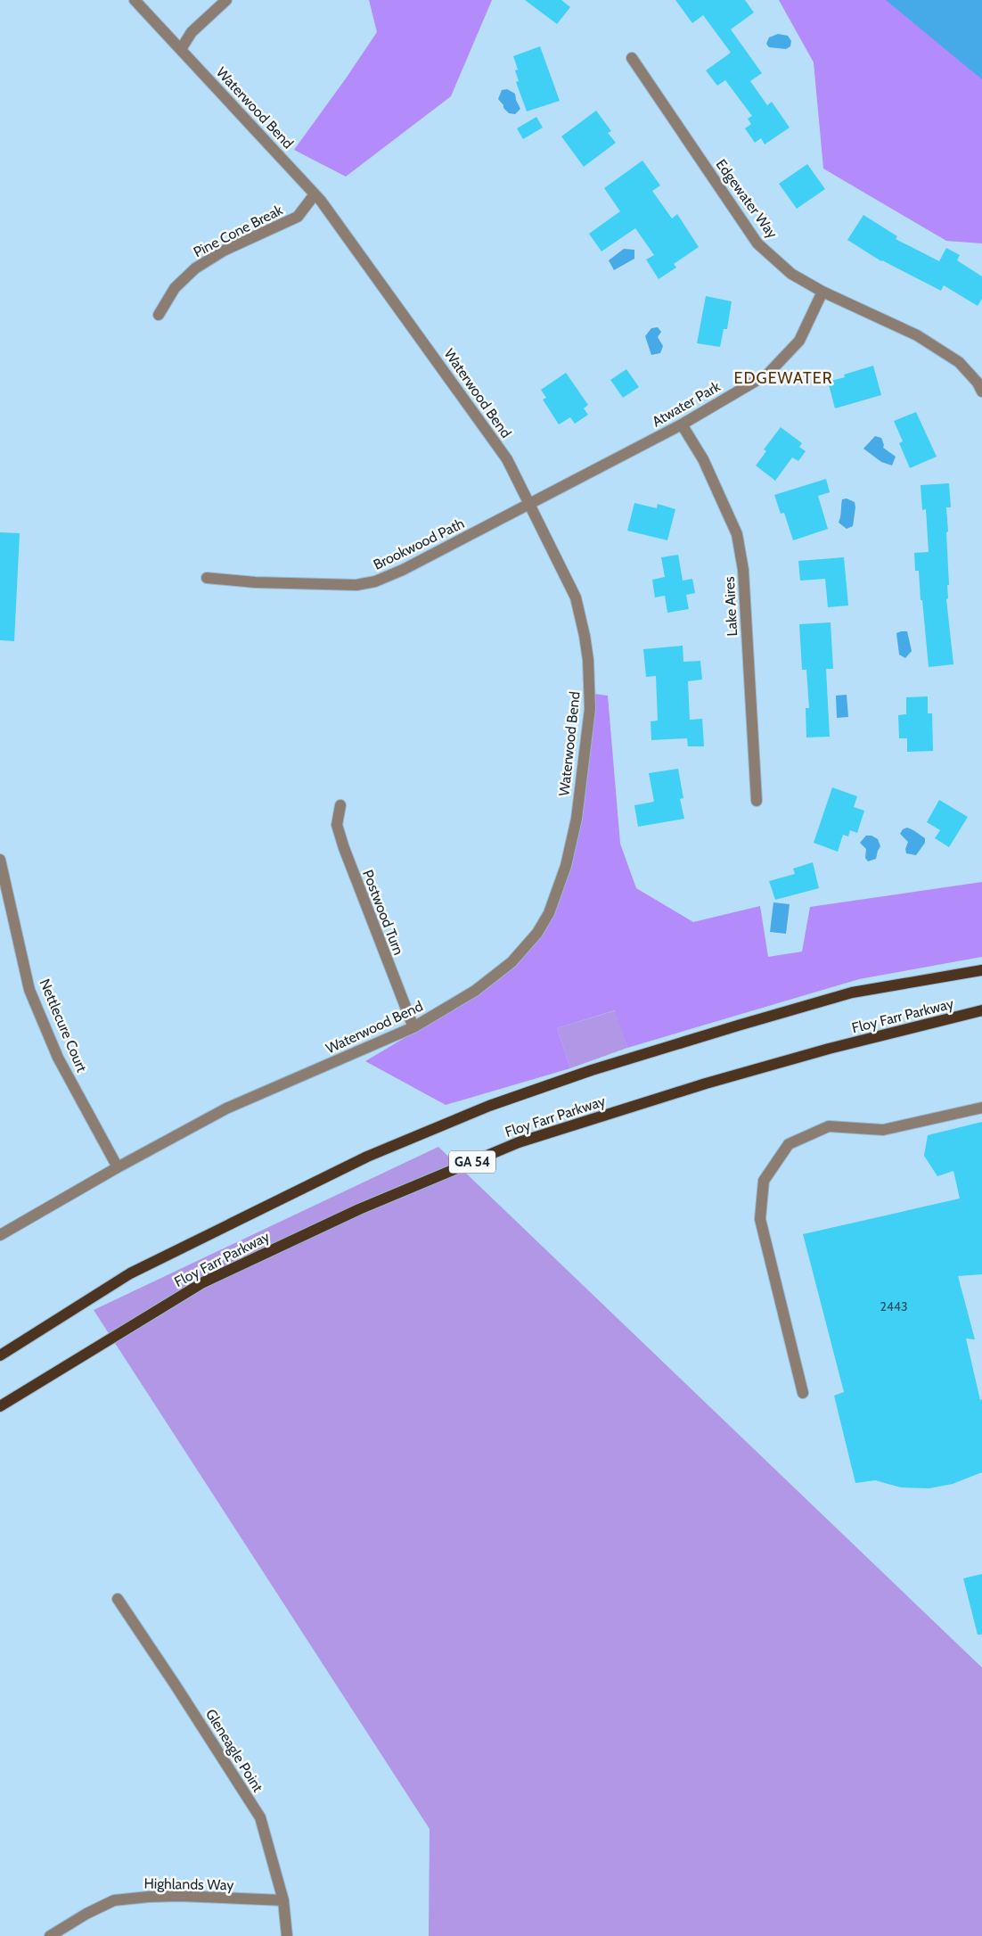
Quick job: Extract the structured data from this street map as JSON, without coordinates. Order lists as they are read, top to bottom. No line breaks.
{"streets":{"main road":["Floy Farr Parkway","GA 54"],"street":["Waterwood Bend","Edgewater Way","Pine Cone Break","Atwater Park","Brookwood Path","Lake Aires","Postwood Turn","Nettlecure Court","Gleneagle Point","Highlands Way"]},"crossings":[["Waterwood Bend","Pine Cone Break"],["Waterwood Bend","Atwater Park"],["Waterwood Bend","Brookwood Path"],["Waterwood Bend","Postwood Turn"],["Waterwood Bend","Nettlecure Court"],["Edgewater Way","Atwater Park"],["Atwater Park","Brookwood Path"],["Atwater Park","Lake Aires"],["Gleneagle Point","Highlands Way"]],"districts":["EDGEWATER"],"house_numbers":["2443"]}
